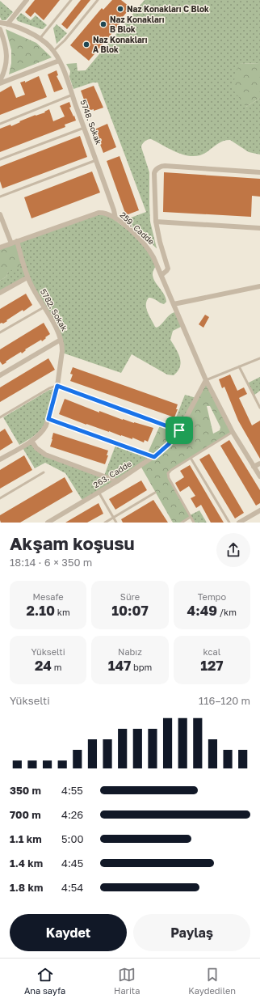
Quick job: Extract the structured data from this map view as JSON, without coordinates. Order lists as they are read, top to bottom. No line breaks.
{"streets":{"street":["5748. Sokak","259. Cadde","5782. Sokak","263. Cadde"]},"crossings":[["5748. Sokak","259. Cadde"],["259. Cadde","5782. Sokak"],["259. Cadde","263. Cadde"]],"places":["Naz Konakları C Blok","Naz Konakları B Blok","Naz Konakları A Blok"],"page":{"heading":["Akşam koşusu","18:14 · 6 × 350 m"],"stats":[["Mesafe","2.10 km"],["Süre","10:07"],["Tempo","4:49 /km"],["Yükselti","24 m"],["Nabız","147 bpm"],["kcal","127"]],"chart":["Yükselti","116–120 m"],"list":[{"name":"350 m","note":"4:55"},{"name":"700 m","note":"4:26"},{"name":"1.1 km","note":"5:00"},{"name":"1.4 km","note":"4:45"},{"name":"1.8 km","note":"4:54"}],"buttons":["Kaydet","Paylaş"],"tabs":["Ana sayfa","Harita","Kaydedilen"]}}
